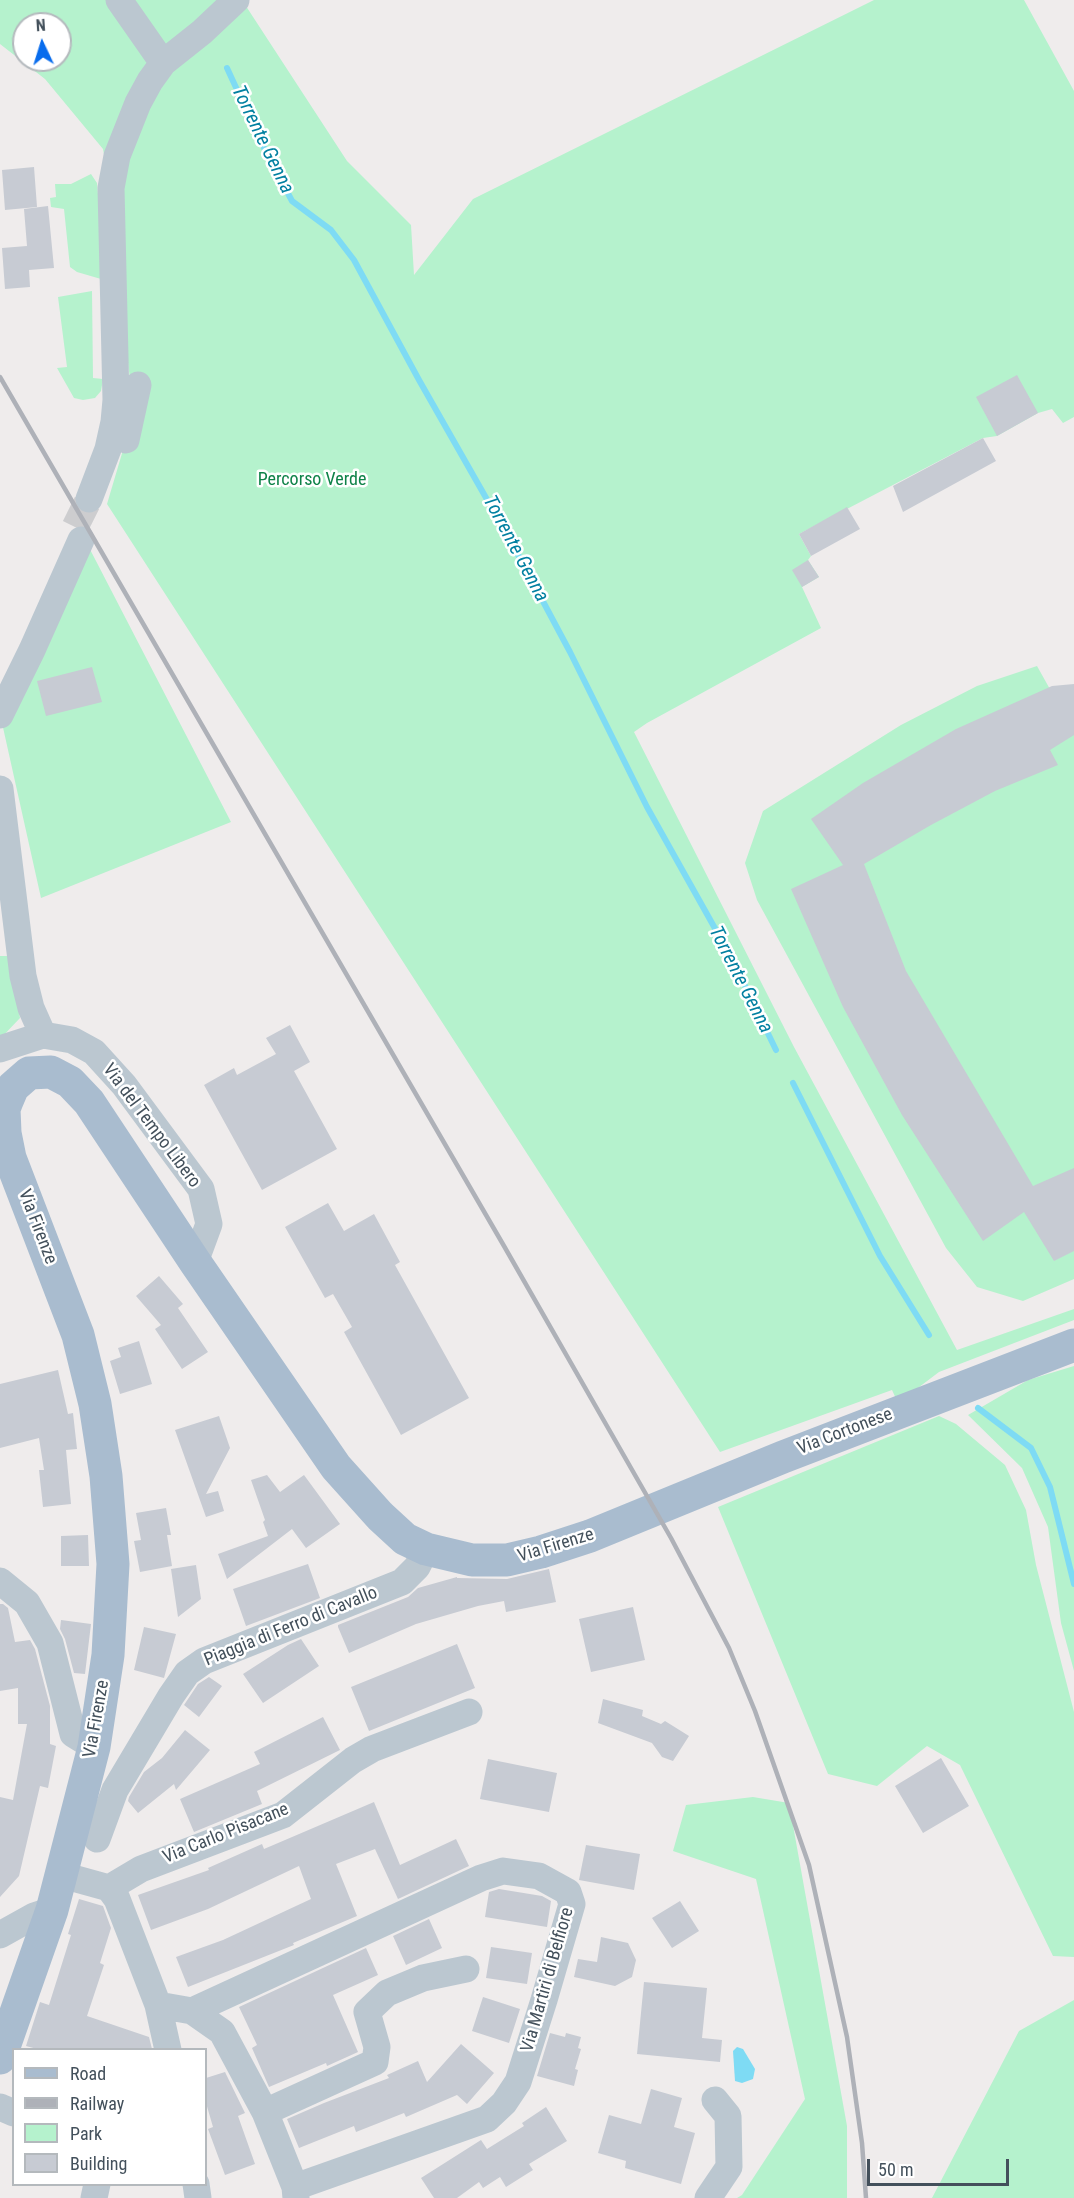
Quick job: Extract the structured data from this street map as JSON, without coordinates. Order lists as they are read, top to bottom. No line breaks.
{"streets":{"main road":["Via Firenze","Via Cortonese"],"street":["Via del Tempo Libero","Piaggia di Ferro di Cavallo","Via Carlo Pisacane","Via Martiri di Belfiore"]},"crossings":[["Via del Tempo Libero","Via Firenze"],["Via Firenze","Via Cortonese"],["Via Firenze","Piaggia di Ferro di Cavallo"]],"water":["Torrente Genna"],"parks":["Percorso Verde"],"legend":["Road","Railway","Park","Building"],"scale_bar":"50 m","north":"top"}
